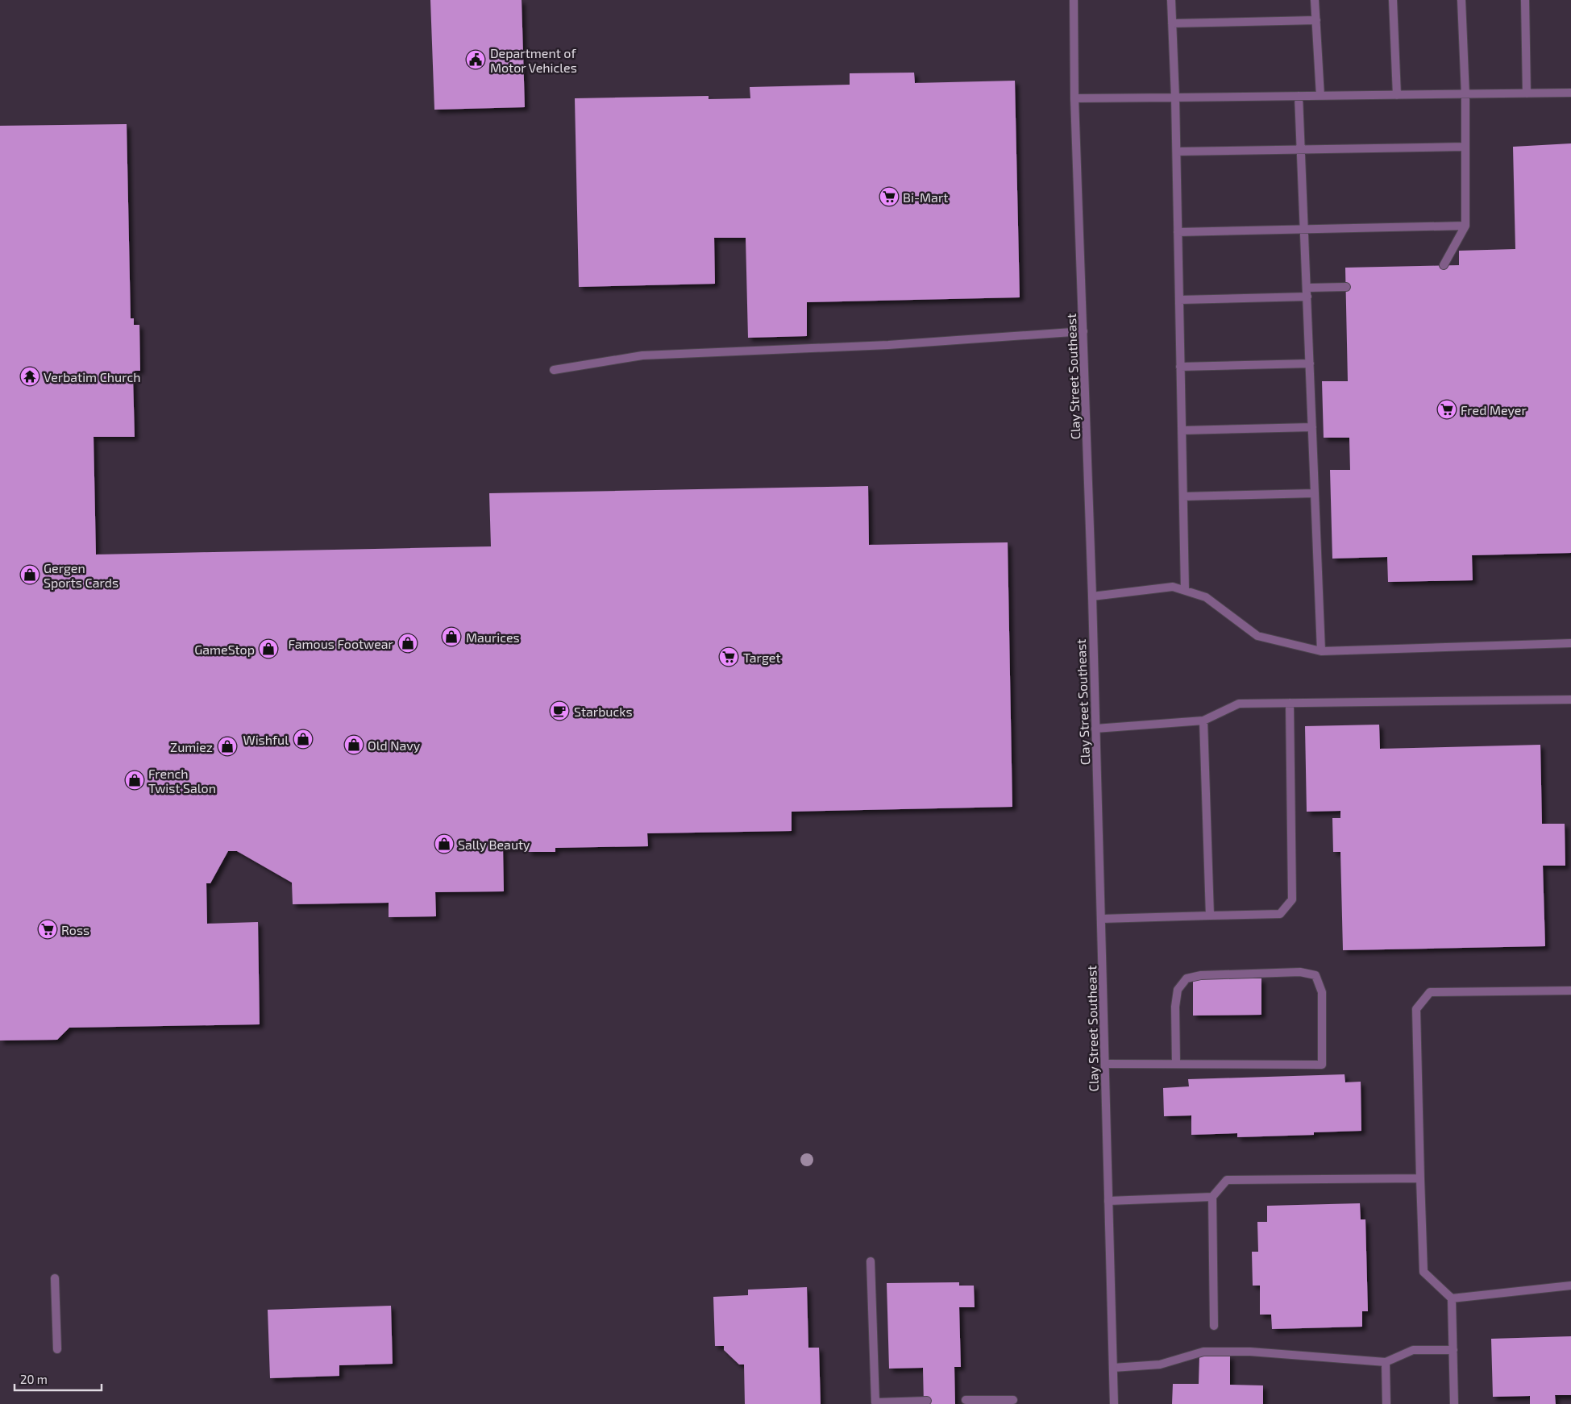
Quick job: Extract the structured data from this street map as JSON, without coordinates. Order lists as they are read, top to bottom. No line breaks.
{"streets":{"street":["Clay Street Southeast"]},"places":{"public building":["Department of Motor Vehicles"],"supermarket":["Bi-Mart","Fred Meyer","Target","Ross"],"temple":["Verbatim Church"],"shop":["Gergen Sports Cards","Maurices","Famous Footwear","GameStop","Wishful","Old Navy","Zumiez","French Twist Salon","Sally Beauty"],"cafe":["Starbucks"]},"scale_bar":"20 m"}
